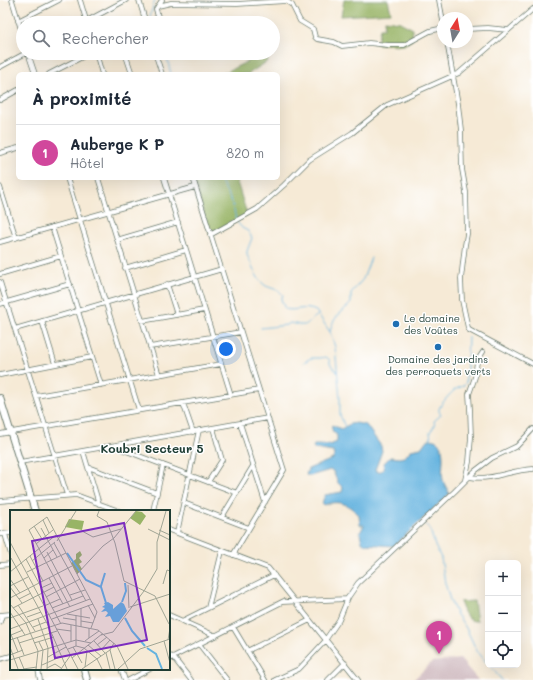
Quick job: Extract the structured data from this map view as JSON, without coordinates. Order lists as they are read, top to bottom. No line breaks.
{"districts":["Koubri Secteur 5"],"places":["Le domaine des Voûtes","Domaine des jardins des perroquets verts"],"north":"top","page":{"search":"Rechercher","heading":"À proximité","list":[{"mark":"1","name":"Auberge K P","note":"Hôtel","value":"820 m"}],"map_buttons":["+","−"],"pins":"1"}}
